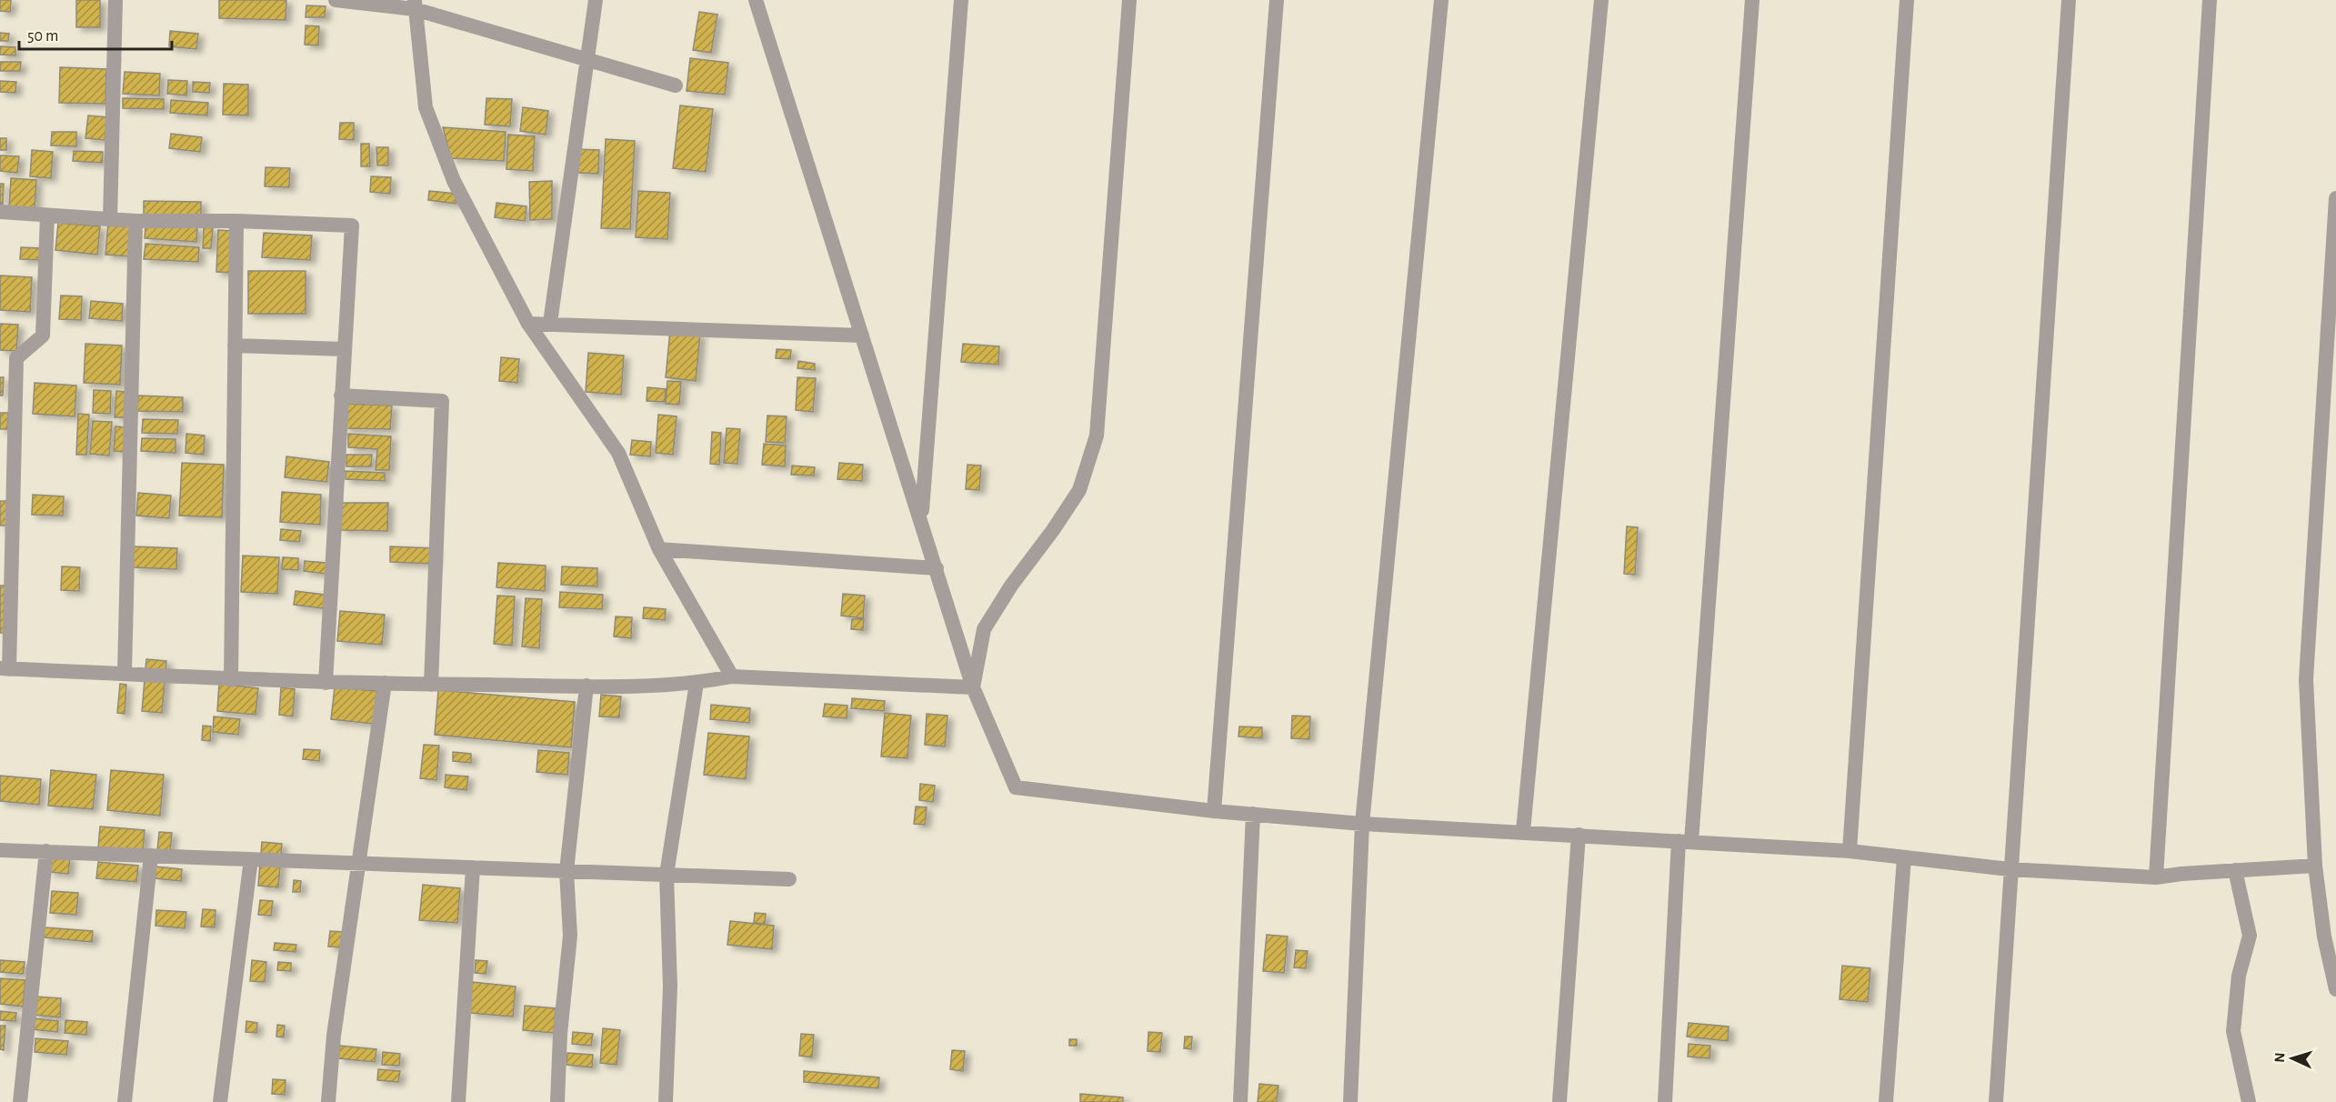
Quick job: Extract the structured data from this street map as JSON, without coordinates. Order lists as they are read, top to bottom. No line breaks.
{"scale_bar":"50 m","north":"left"}
